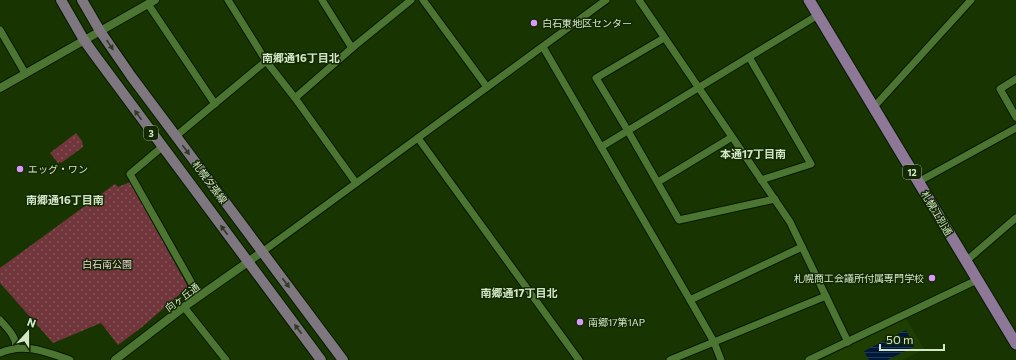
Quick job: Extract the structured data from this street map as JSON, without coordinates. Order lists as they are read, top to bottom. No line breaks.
{"streets":{"highway":["12","札幌江別通"],"main road":["3","札幌夕張線"],"street":["向ヶ丘通"]},"crossings":[["札幌夕張線","向ヶ丘通"]],"districts":["南郷通16丁目北","本通17丁目南","南郷通16丁目南","南郷通17丁目北"],"parks":["白石南公園"],"places":["白石東地区センター","エッグ・ワン","札幌商工会議所付属専門学校","南郷17第1AP"],"scale_bar":"50 m","north":"top"}
